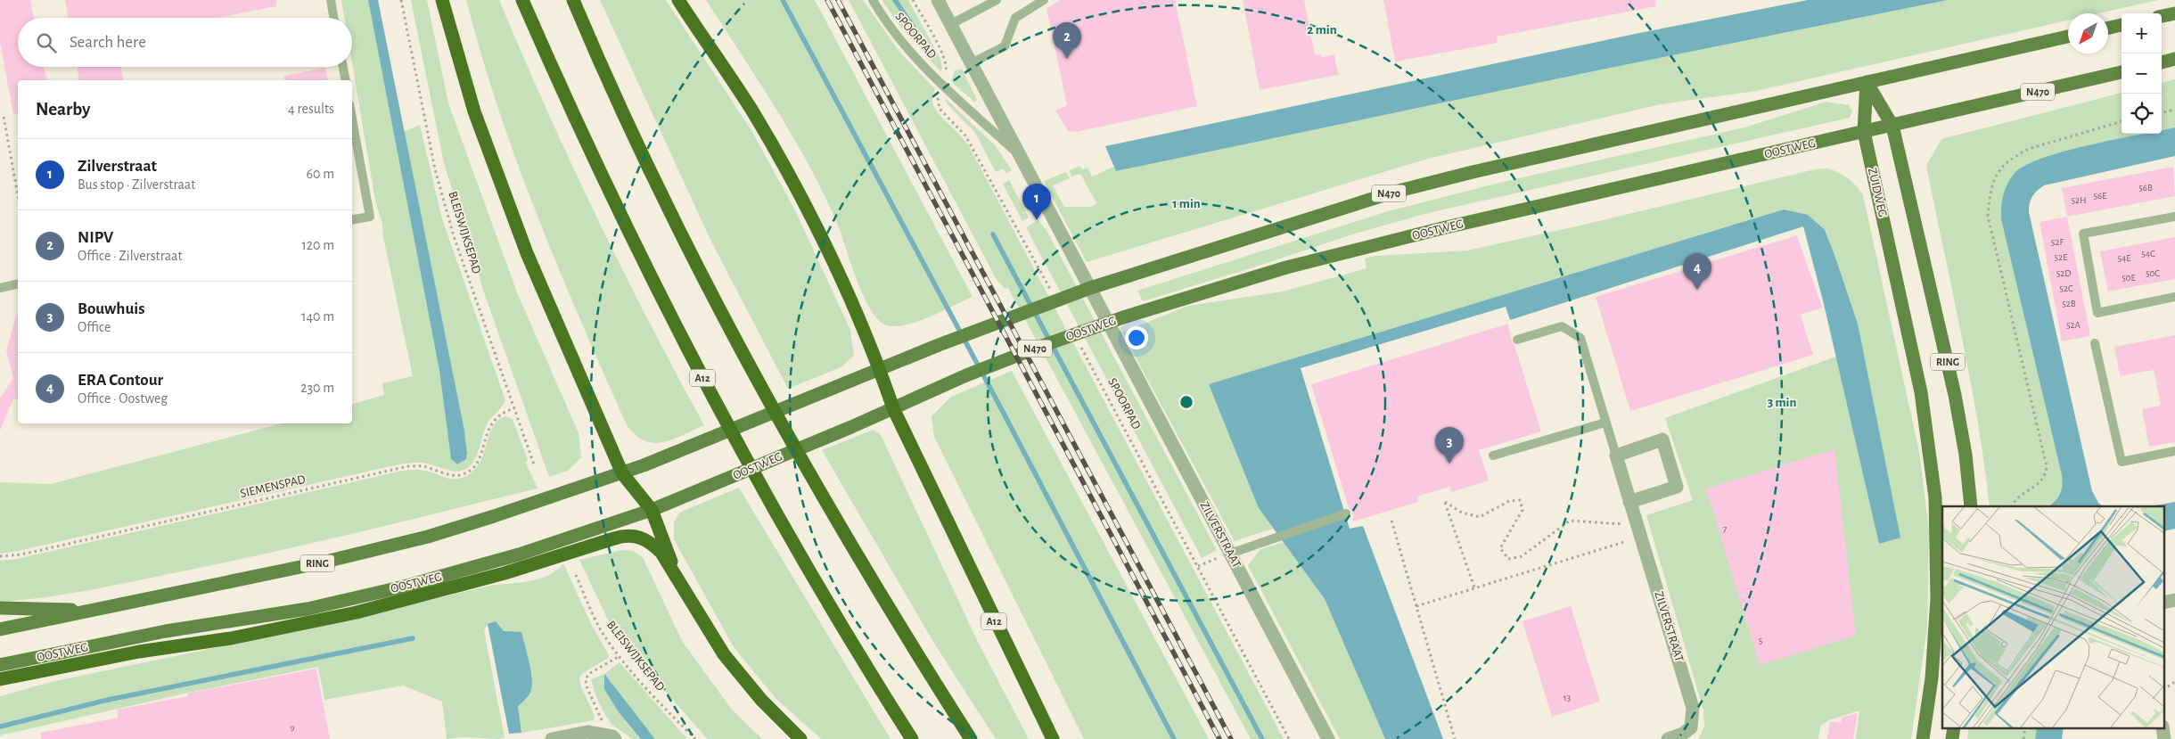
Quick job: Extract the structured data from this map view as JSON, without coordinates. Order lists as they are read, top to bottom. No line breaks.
{"streets":{"highway":["A12"],"main road":["N470","OOSTWEG","ZUIDWEG","RING"],"street":["ZILVERSTRAAT"],"lane":["SPOORPAD"],"path":["BLEISWIJKSEPAD","SIEMENSPAD"]},"crossings":[["SPOORPAD","ZILVERSTRAAT"],["N470","ZUIDWEG"],["N470","RING"],["N470","A12"],["OOSTWEG","ZUIDWEG"],["OOSTWEG","RING"],["OOSTWEG","A12"],["ZUIDWEG","RING"],["BLEISWIJKSEPAD","SIEMENSPAD"]],"house_numbers":["56B","56E","52H","52F","54C","52E","54E","52D","50C","50E","52C","52B","52A","7","5","13","9"],"north":"bottom left","page":{"map_buttons":["+","−"],"search":"Search here","pins":["2","1","4","3"],"heading":["Nearby","4 results"],"list":[{"mark":"1","name":"Zilverstraat","note":"Bus stop · Zilverstraat","value":"60 m"},{"mark":"2","name":"NIPV","note":"Office · Zilverstraat","value":"120 m"},{"mark":"3","name":"Bouwhuis","note":"Office","value":"140 m"},{"mark":"4","name":"ERA Contour","note":"Office · Oostweg","value":"230 m"}]},"rings":["2 min","1 min","3 min"]}
